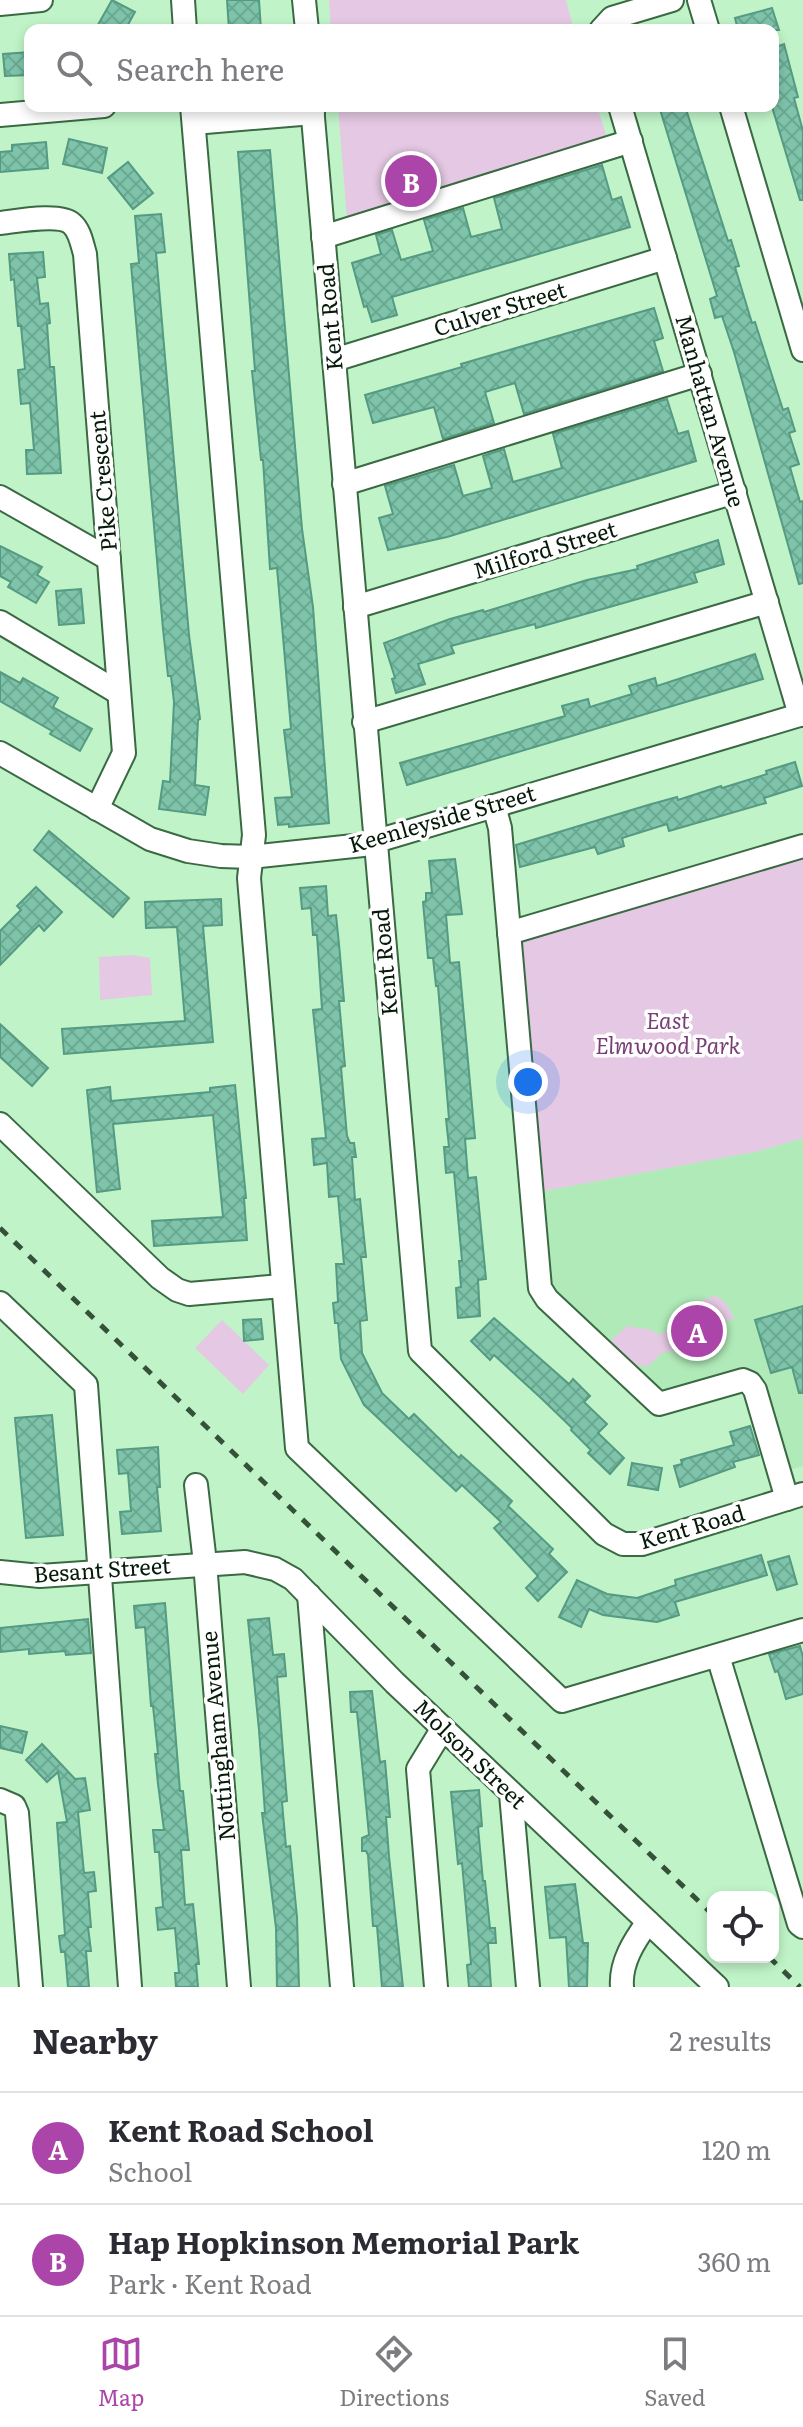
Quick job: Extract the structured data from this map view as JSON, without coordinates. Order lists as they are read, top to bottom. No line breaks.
{"streets":{"street":["Culver Street","Kent Road","Manhattan Avenue","Pike Crescent","Milford Street","Keenleyside Street","Besant Street","Nottingham Avenue","Molson Street"]},"crossings":[["Culver Street","Kent Road"],["Culver Street","Manhattan Avenue"],["Kent Road","Milford Street"],["Kent Road","Keenleyside Street"],["Manhattan Avenue","Milford Street"],["Manhattan Avenue","Keenleyside Street"],["Pike Crescent","Keenleyside Street"],["Besant Street","Nottingham Avenue"],["Besant Street","Molson Street"],["Nottingham Avenue","Molson Street"]],"parks":["East Elmwood Park"],"page":{"search":"Search here","pins":["B","A"],"heading":["Nearby","2 results"],"list":[{"mark":"A","name":"Kent Road School","note":"School","value":"120 m"},{"mark":"B","name":"Hap Hopkinson Memorial Park","note":"Park · Kent Road","value":"360 m"}],"nav":["Map","Directions","Saved"]}}
